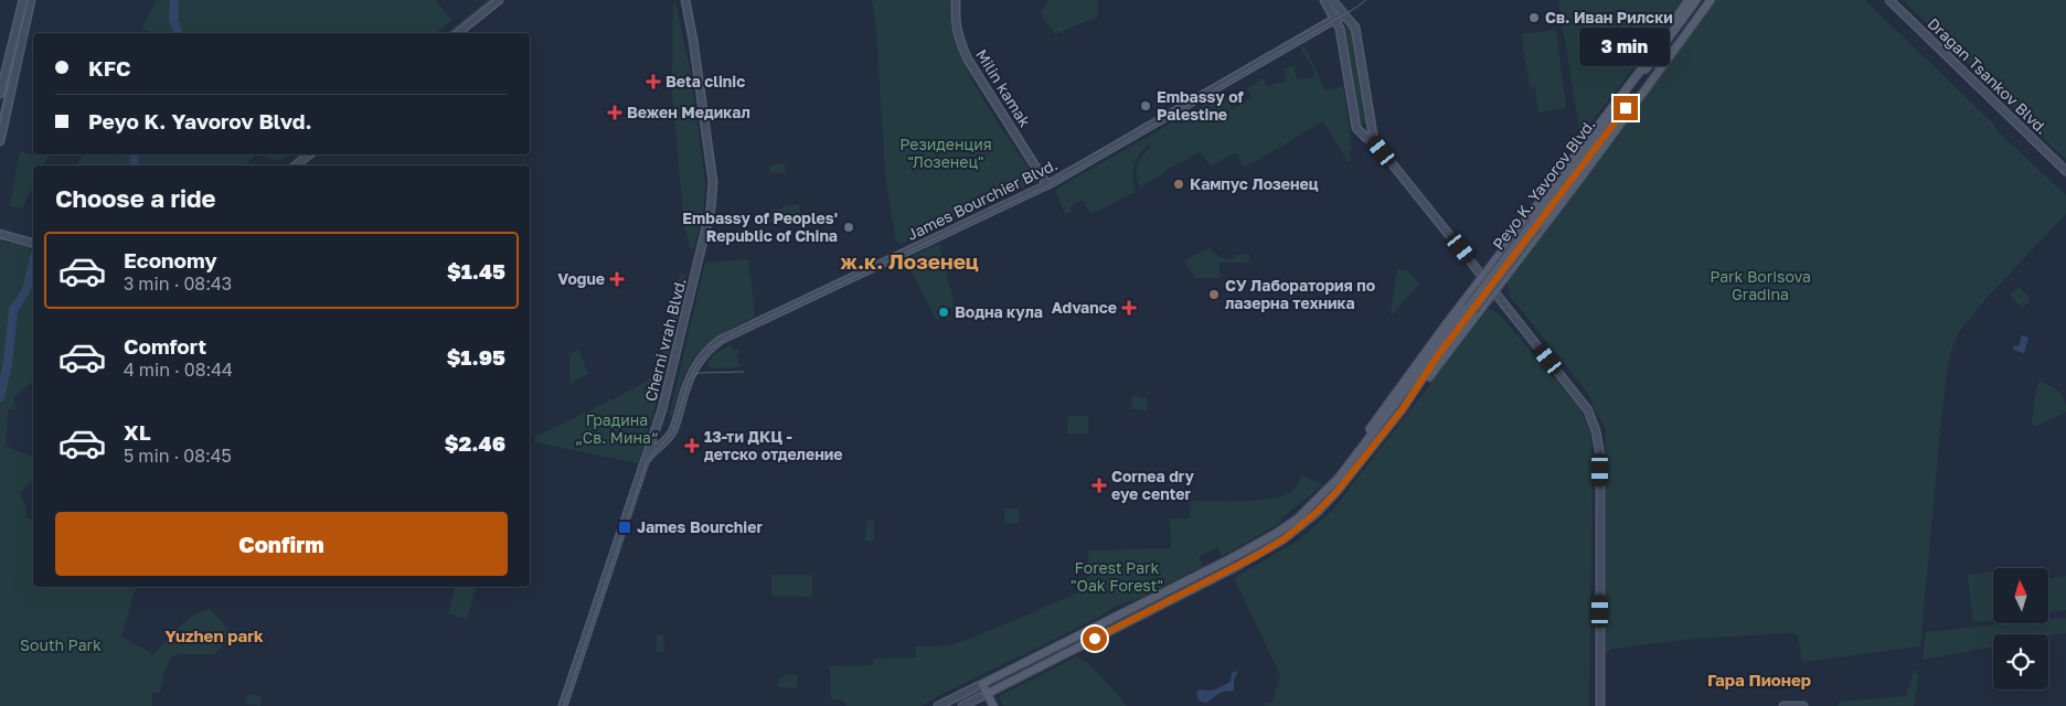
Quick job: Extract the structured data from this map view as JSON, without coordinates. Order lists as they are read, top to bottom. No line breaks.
{"streets":{"main road":["Peyo K. Yavorov Blvd."],"street":["Dragan Tsankov Blvd.","Milin kamak","James Bourchier Blvd.","Cherni vrah Blvd."]},"crossings":[["Milin kamak","James Bourchier Blvd."],["James Bourchier Blvd.","Cherni vrah Blvd."]],"districts":["ж.к. Лозенец","Yuzhen park","Гара Пионер"],"parks":["Резиденция \"Лозенец\"","Park Borisova Gradina","Градина „Св. Мина“","Forest Park \"Oak Forest\"","South Park"],"places":{"other":["Св. Иван Рилски","Embassy of Palestine","Кампус Лозенец","Embassy of Peoples' Republic of China","СУ Лаборатория по лазерна техника","Водна кула"],"health":["Beta clinic","Вежен Медикал","Vogue","Advance","13-ти ДКЦ - детско отделение","Cornea dry eye center"],"transit":["James Bourchier"]},"north":"top","page":{"bubble":"3 min","banner":["KFC","Peyo K. Yavorov Blvd."],"heading":"Choose a ride","list":[{"name":"Economy","note":"3 min · 08:43","value":"$1.45"},{"name":"Comfort","note":"4 min · 08:44","value":"$1.95"},{"name":"XL","note":"5 min · 08:45","value":"$2.46"}],"buttons":"Confirm"}}
